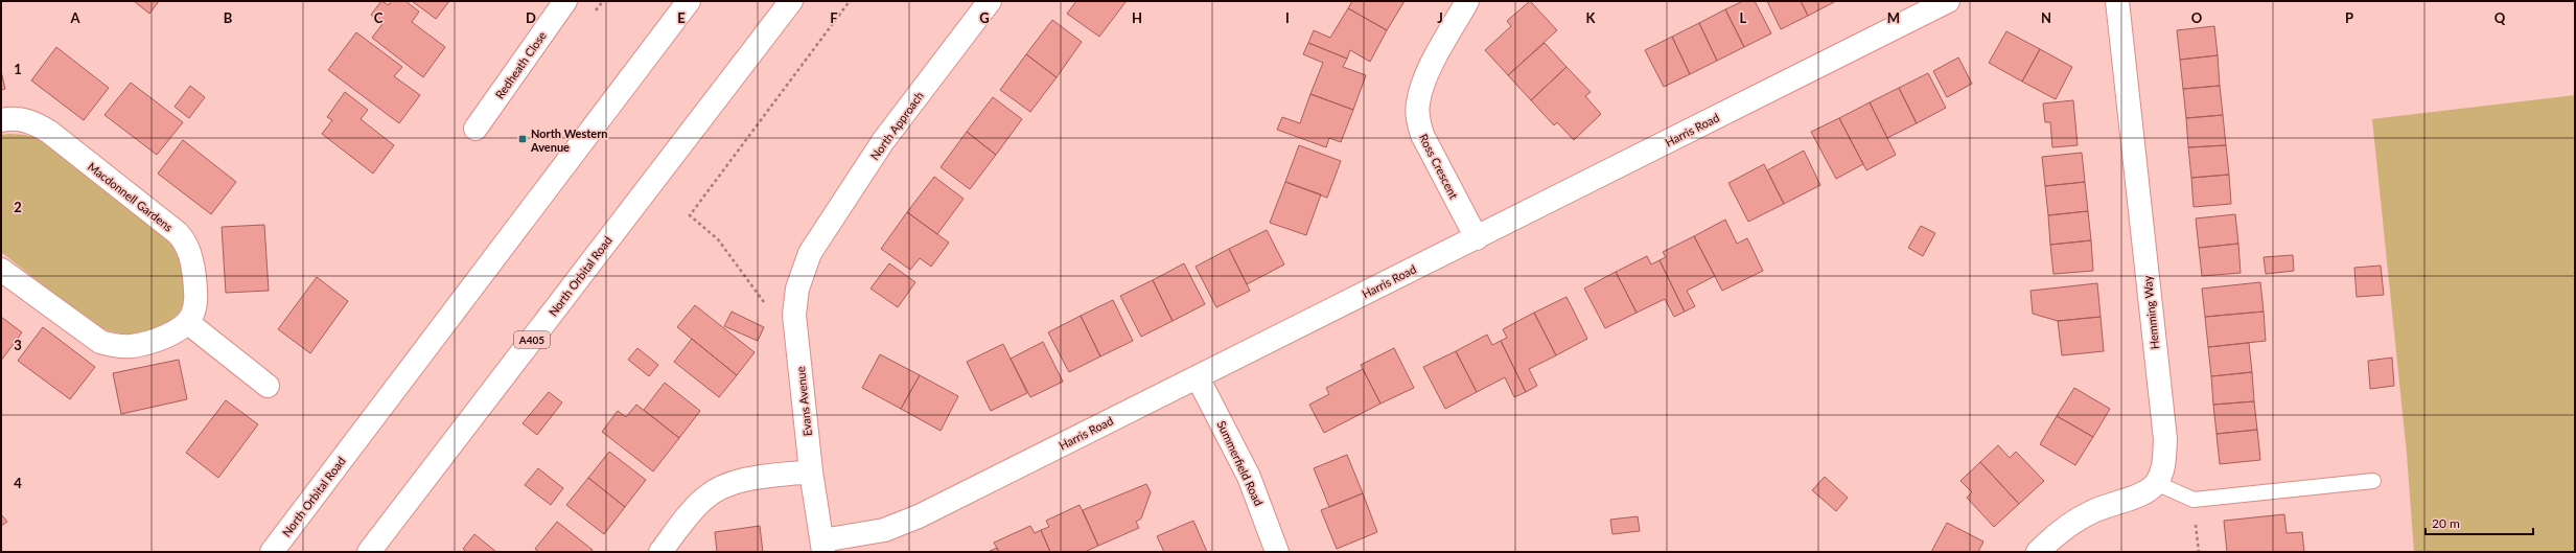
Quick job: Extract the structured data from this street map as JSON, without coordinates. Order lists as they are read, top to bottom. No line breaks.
{"streets":{"main road":["Redheath Close","North Approach","Harris Road","Ross Crescent","Macdonnell Gardens","North Orbital Road","Hemming Way","A405","Evans Avenue","Summerfield Road"]},"crossings":[["North Approach","Evans Avenue"],["Harris Road","Ross Crescent"],["Harris Road","Evans Avenue"],["Harris Road","Summerfield Road"]],"places":{"transit":["North Western Avenue"]},"scale_bar":"20 m","grid":{"columns":["A","B","C","D","E","F","G","H","I","J","K","L","M","N","O","P","Q"],"rows":["1","2","3","4"]}}
